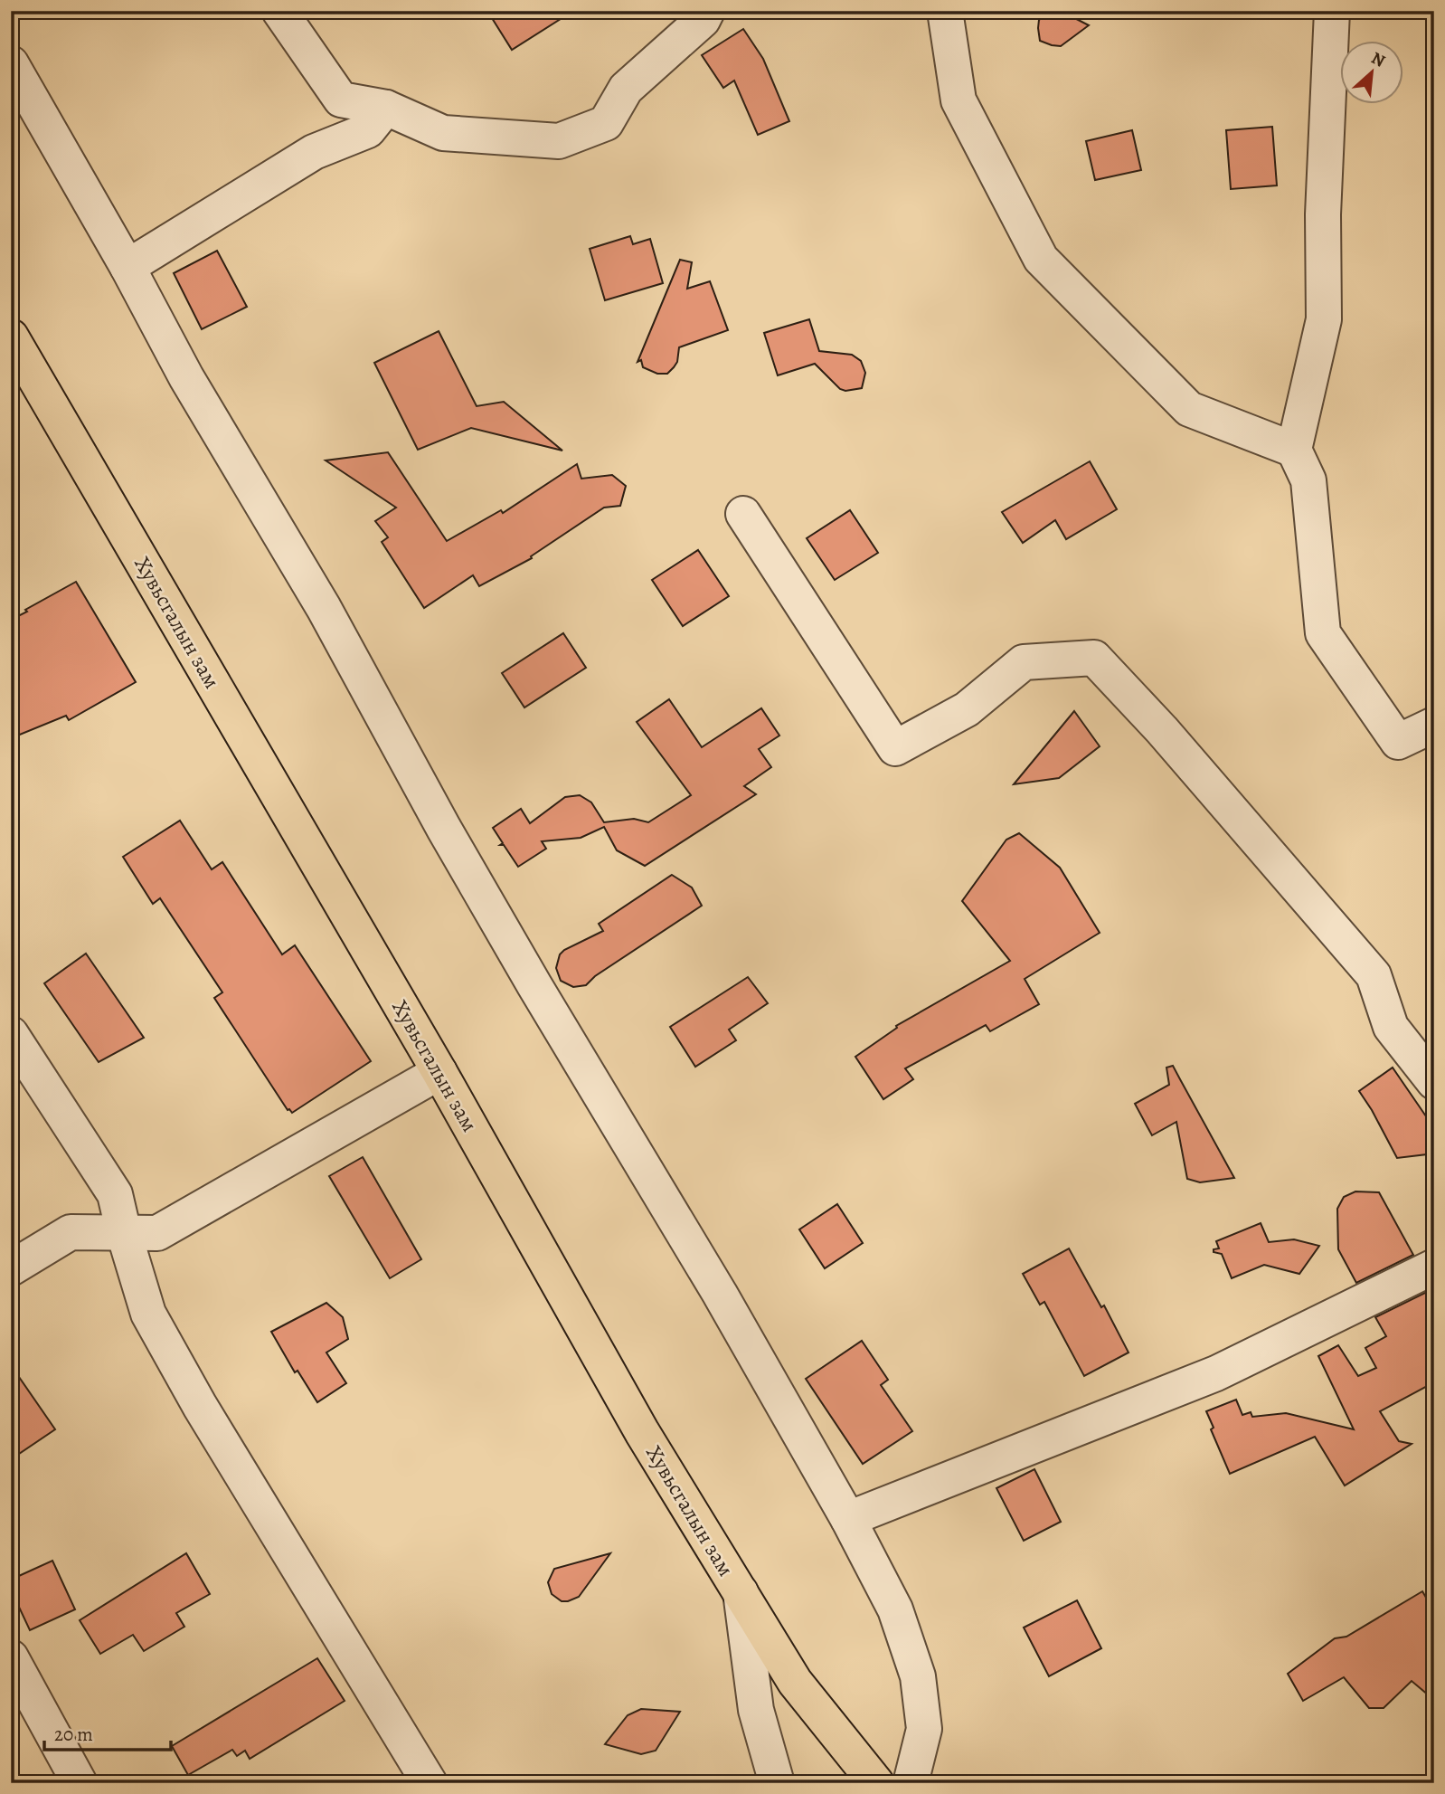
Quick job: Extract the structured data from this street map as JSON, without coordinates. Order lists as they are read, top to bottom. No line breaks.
{"streets":{"main road":["Хувьсгалын зам"]},"scale_bar":"20 m","north":"top right"}
